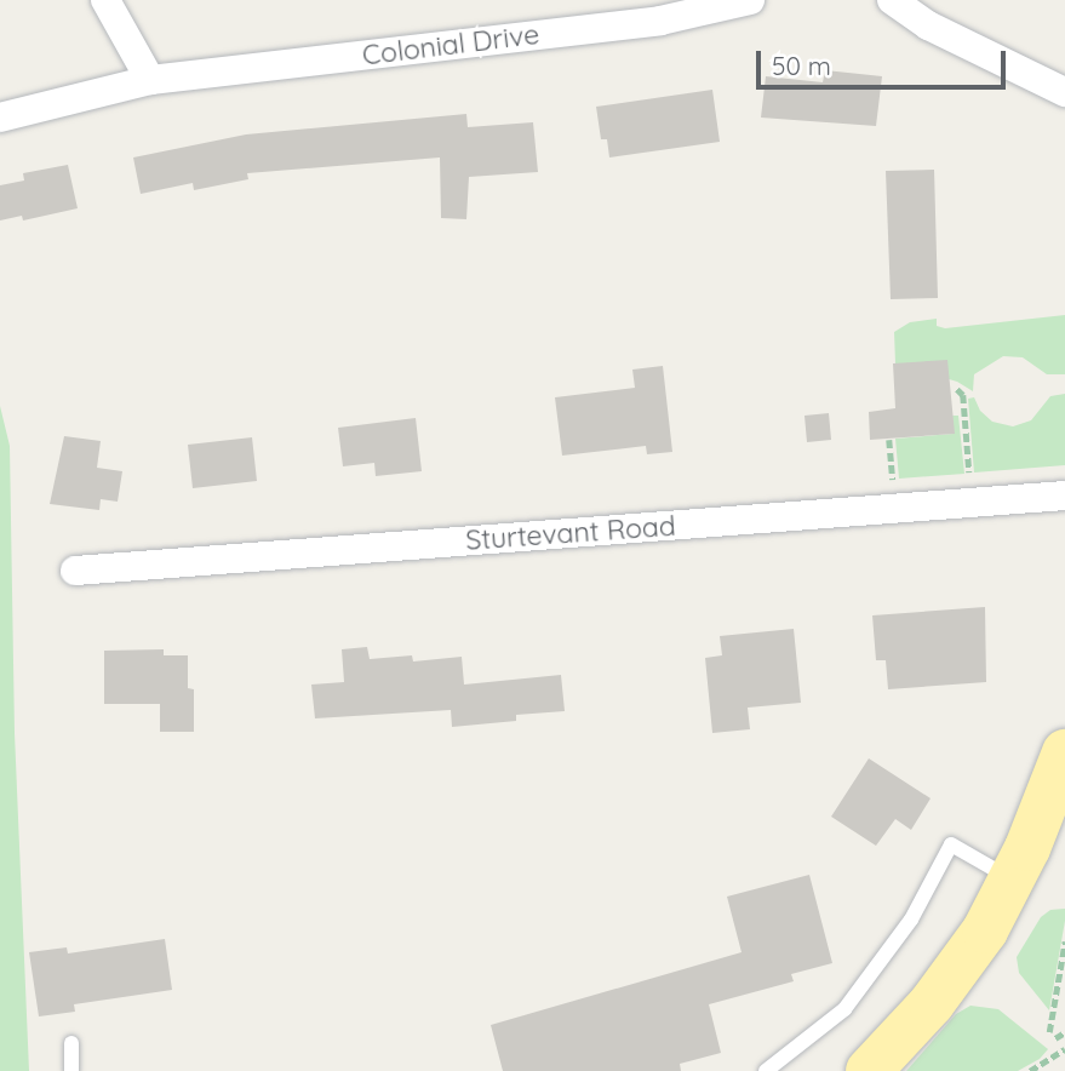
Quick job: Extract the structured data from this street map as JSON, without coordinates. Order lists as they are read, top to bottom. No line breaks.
{"streets":{"street":["Colonial Drive","Sturtevant Road"]},"scale_bar":"50 m"}
